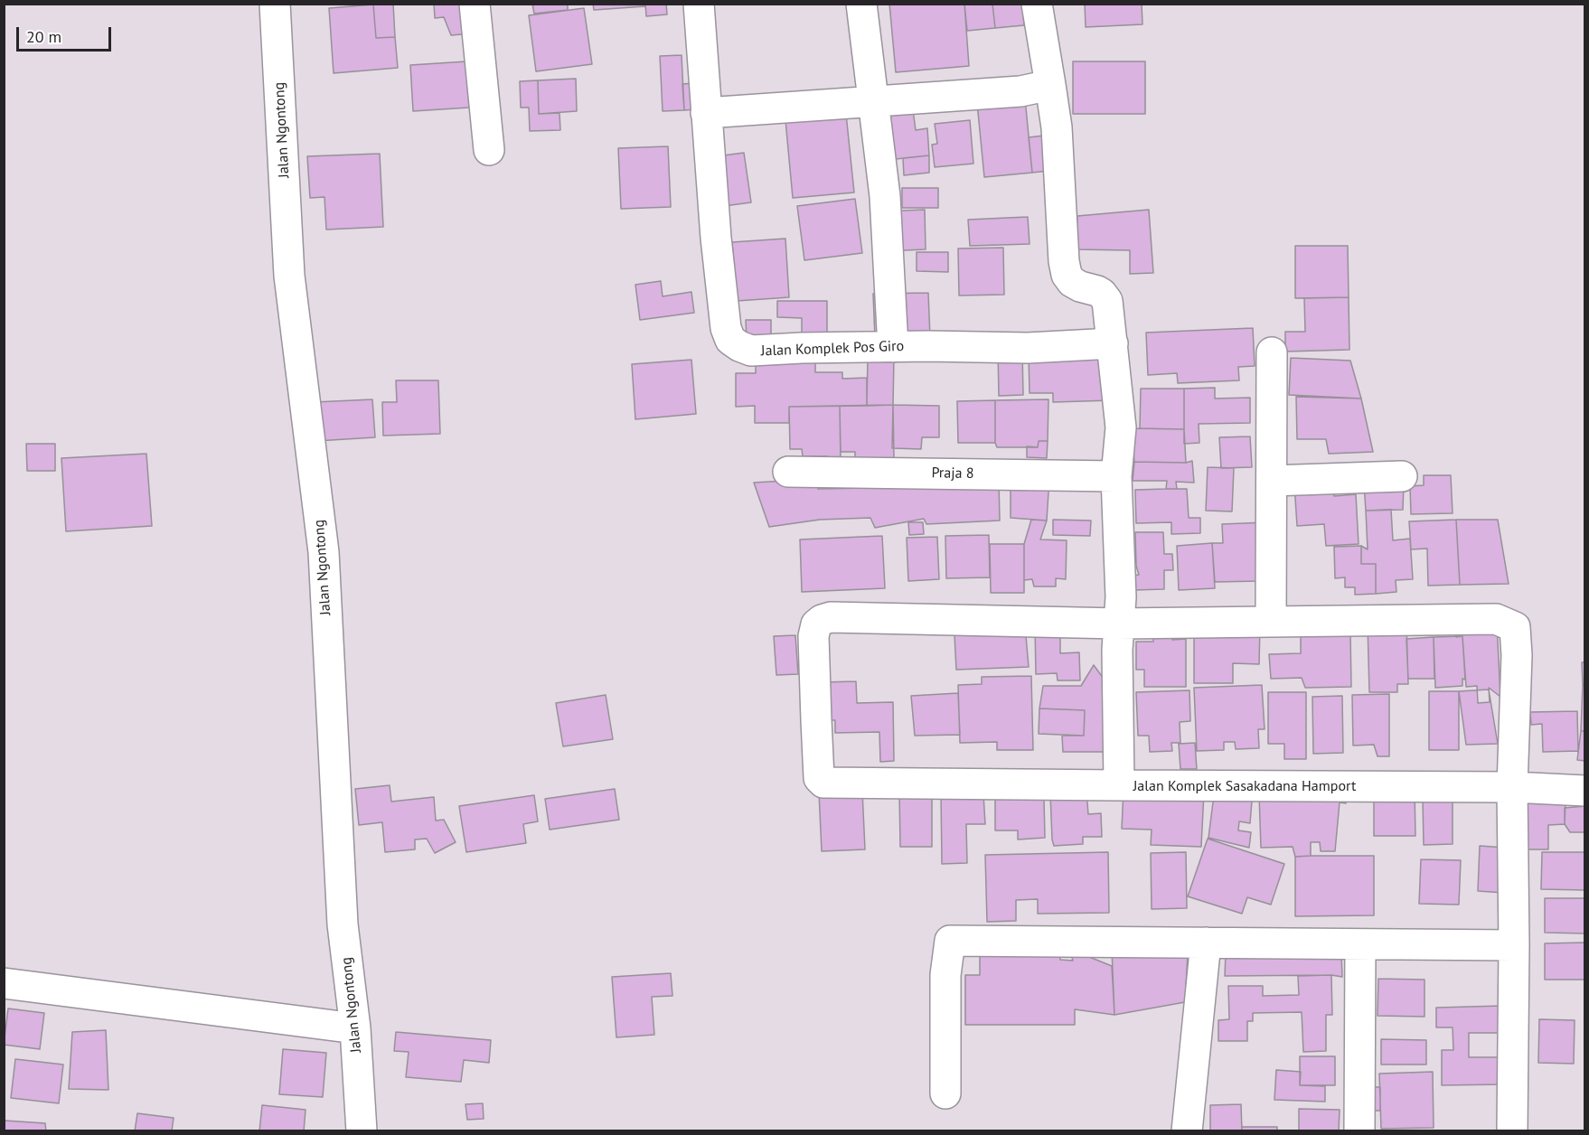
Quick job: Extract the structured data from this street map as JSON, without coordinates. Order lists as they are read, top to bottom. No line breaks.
{"streets":{"street":["Jalan Ngontong","Jalan Komplek Pos Giro","Praja 8","Jalan Komplek Sasakadana Hamport"]},"crossings":[["Jalan Komplek Pos Giro","Jalan Komplek Sasakadana Hamport"],["Praja 8","Jalan Komplek Sasakadana Hamport"]],"scale_bar":"20 m"}
